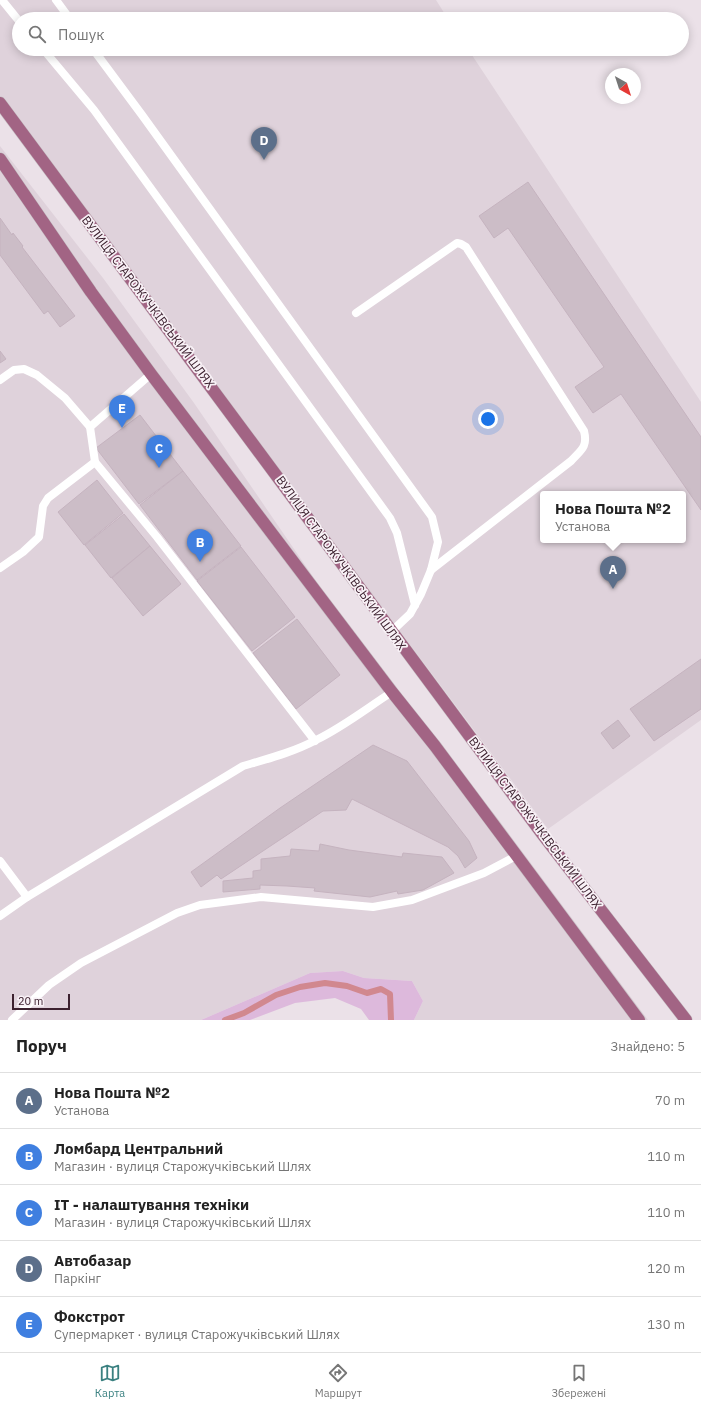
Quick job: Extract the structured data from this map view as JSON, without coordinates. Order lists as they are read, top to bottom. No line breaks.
{"streets":{"main road":["ВУЛИЦЯ СТАРОЖУЧКІВСЬКИЙ ШЛЯХ"]},"scale_bar":"20 m","north":"bottom right","page":{"search":"Пошук","pins":["D","E","C","B","A"],"popup":["Нова Пошта №2","Установа"],"scale":"20 m","heading":["Поруч","Знайдено: 5"],"list":[{"mark":"A","name":"Нова Пошта №2","note":"Установа","value":"70 m"},{"mark":"B","name":"Ломбард Центральний","note":"Магазин · вулиця Старожучківський Шлях","value":"110 m"},{"mark":"C","name":"ІТ - налаштування техніки","note":"Магазин · вулиця Старожучківський Шлях","value":"110 m"},{"mark":"D","name":"Автобазар","note":"Паркінг","value":"120 m"},{"mark":"E","name":"Фокстрот","note":"Супермаркет · вулиця Старожучківський Шлях","value":"130 m"}],"nav":["Карта","Маршрут","Збережені"]}}
